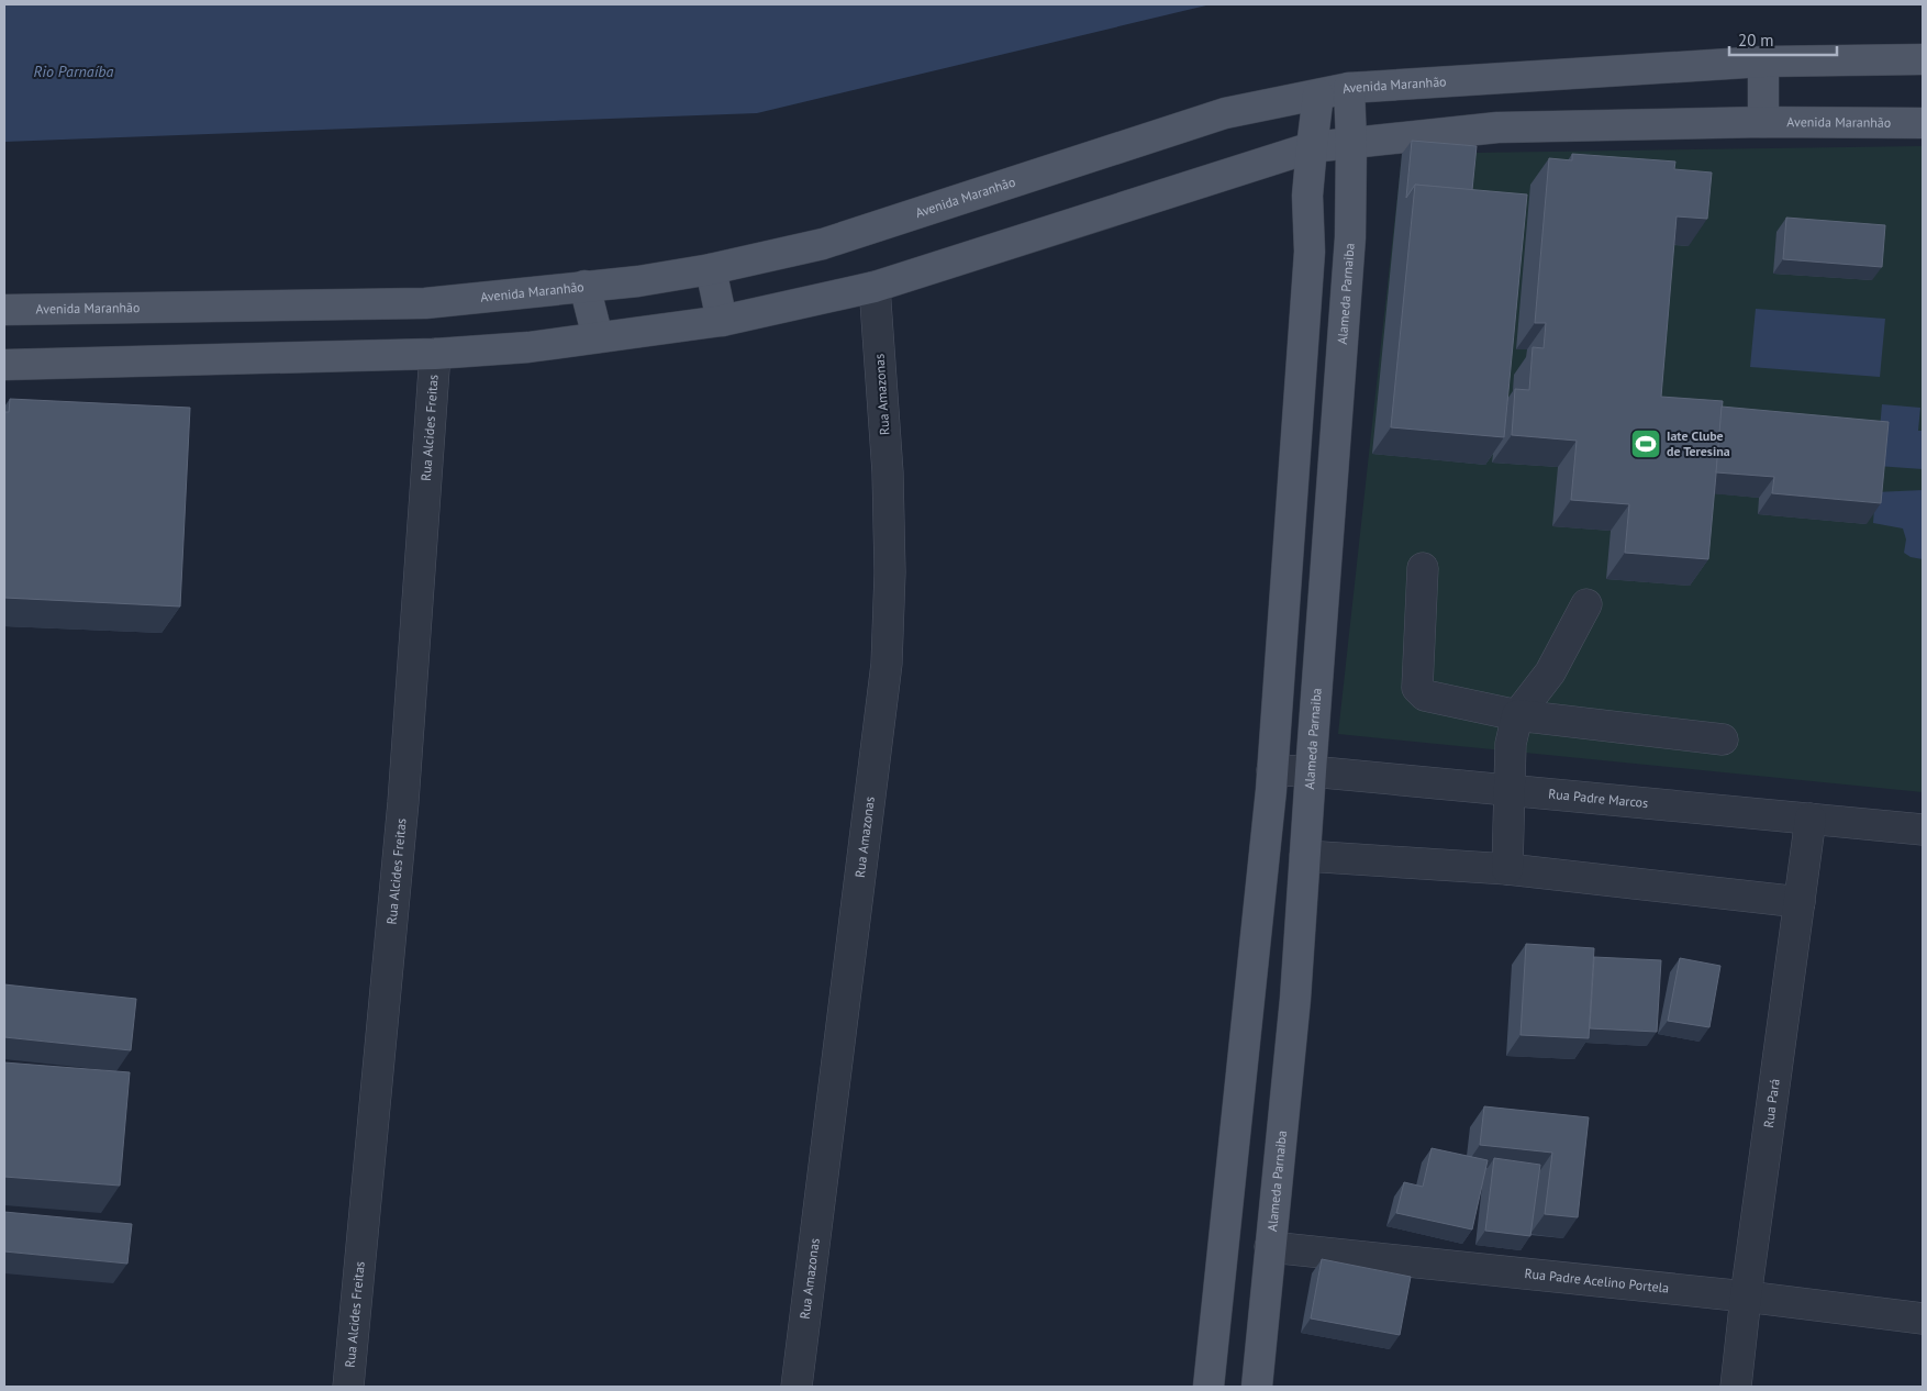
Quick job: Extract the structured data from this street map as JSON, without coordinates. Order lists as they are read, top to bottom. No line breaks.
{"streets":{"main road":["Avenida Maranhão","Alameda Parnaiba"],"street":["Rua Amazonas","Rua Alcides Freitas","Rua Padre Marcos","Rua Pará","Rua Padre Acelino Portela"]},"crossings":[["Avenida Maranhão","Alameda Parnaiba"],["Avenida Maranhão","Rua Amazonas"],["Avenida Maranhão","Rua Alcides Freitas"],["Alameda Parnaiba","Rua Padre Marcos"],["Alameda Parnaiba","Rua Padre Acelino Portela"],["Rua Padre Marcos","Rua Pará"],["Rua Pará","Rua Padre Acelino Portela"]],"water":["Rio Parnaíba"],"places":{"sports":["Iate Clube de Teresina"]},"scale_bar":"20 m"}
